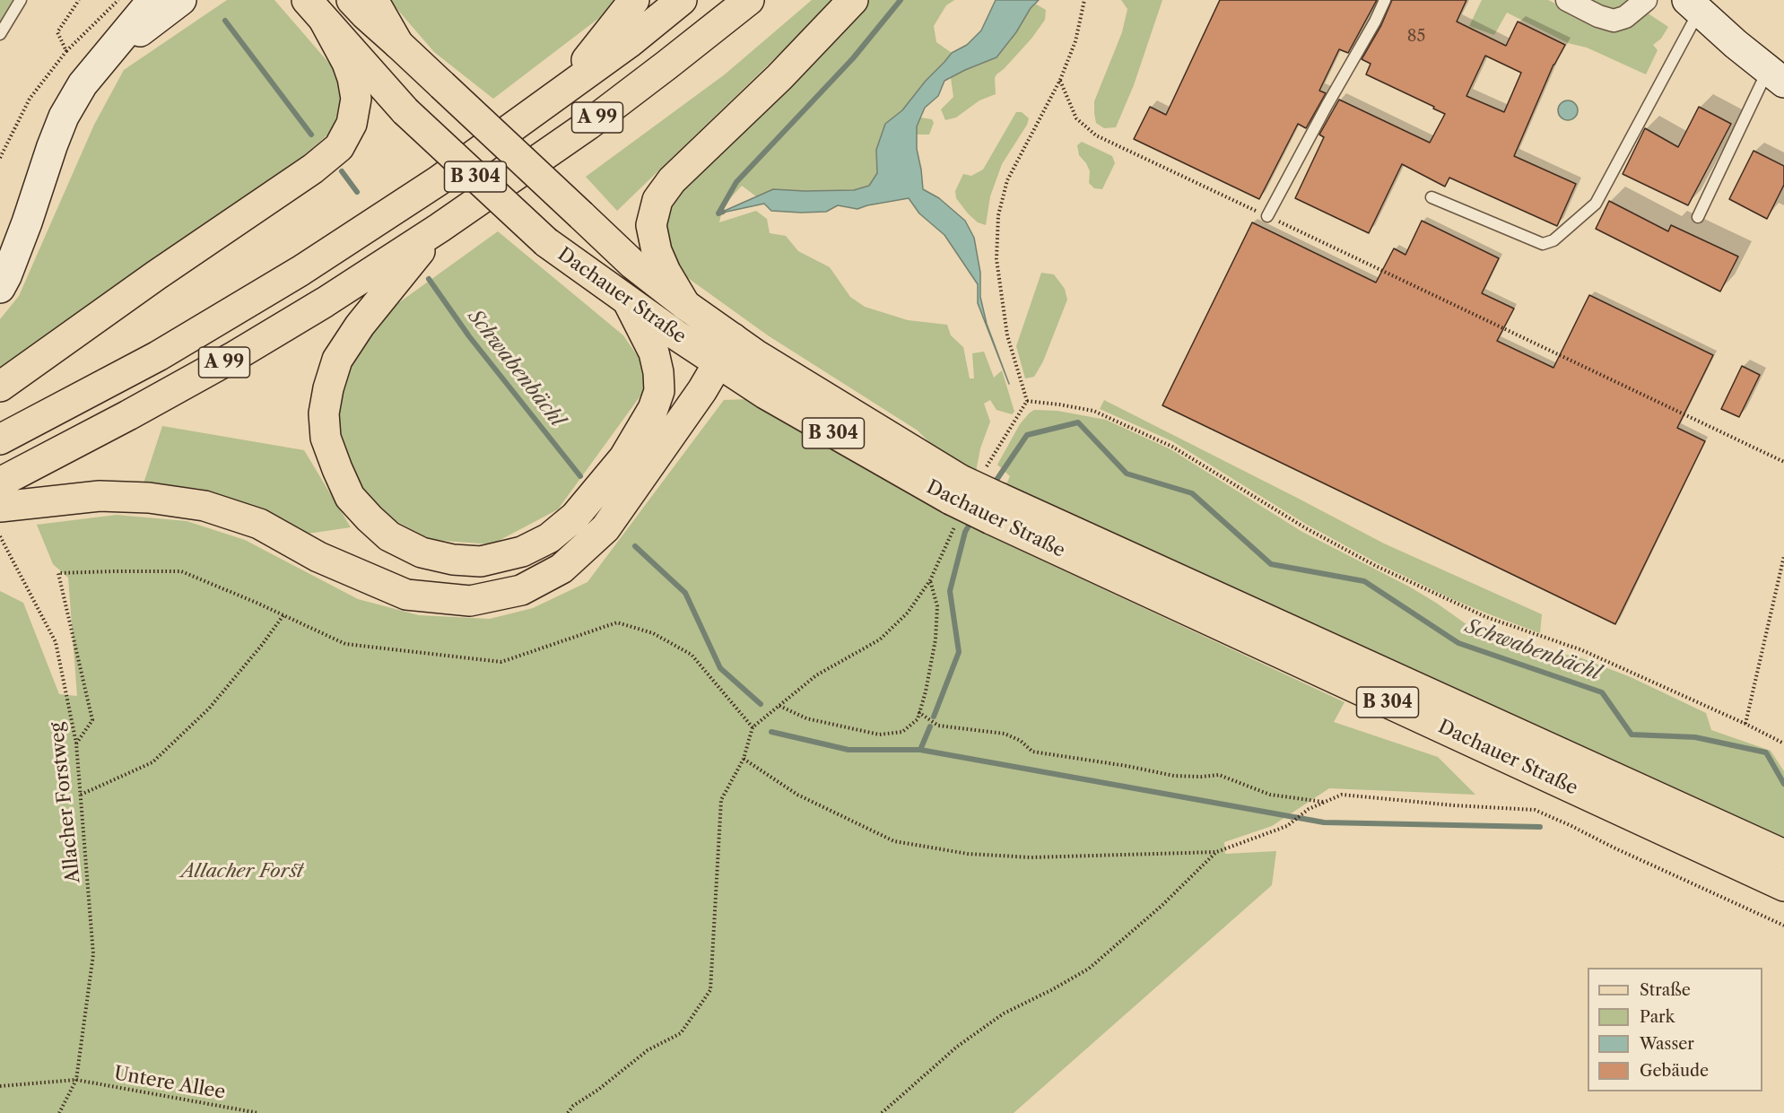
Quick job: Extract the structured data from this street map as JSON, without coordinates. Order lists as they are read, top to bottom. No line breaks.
{"streets":{"main road":["A 99","B 304","Dachauer Straße"],"path":["Allacher Forstweg","Untere Allee"]},"crossings":[["Allacher Forstweg","Untere Allee"]],"water":["Schwabenbächl"],"parks":["Allacher Forst"],"house_numbers":["85"],"legend":["Straße","Park","Wasser","Gebäude"]}
